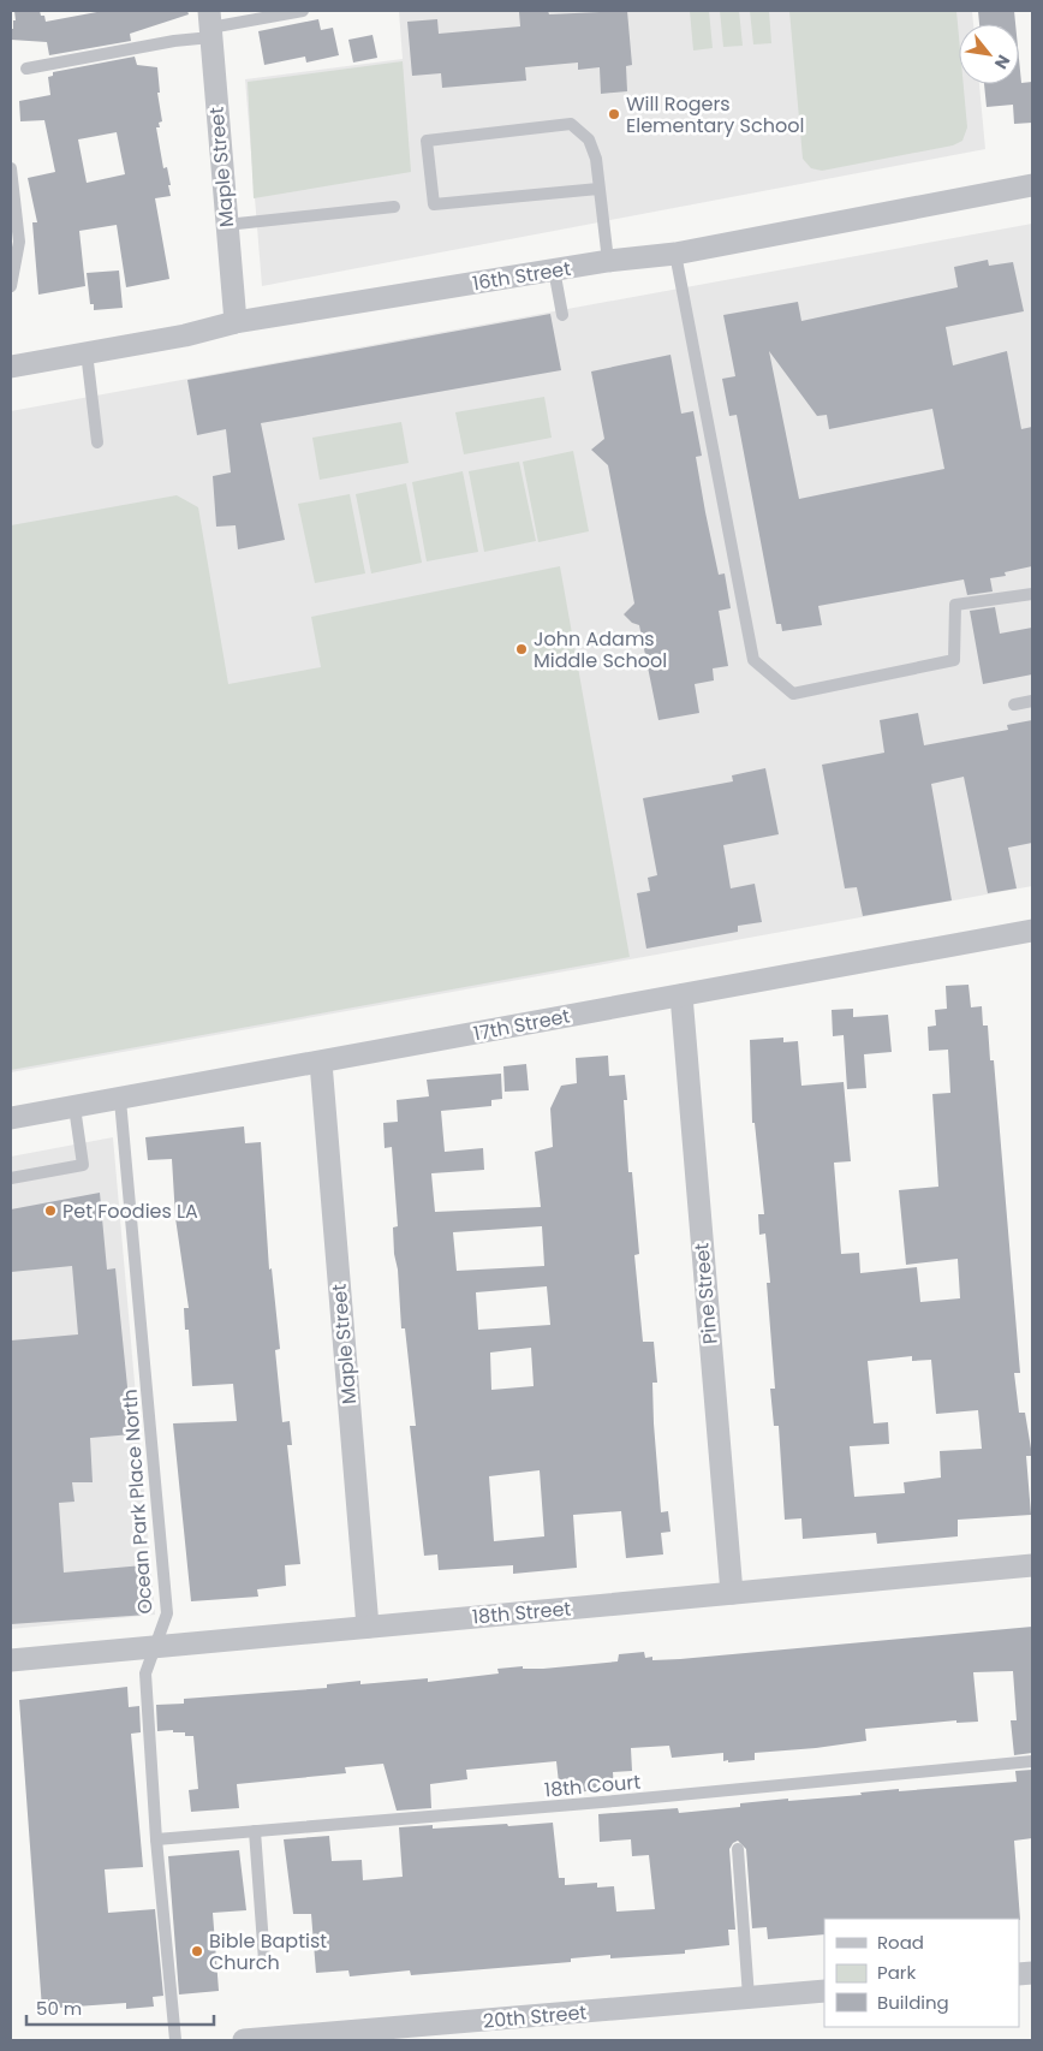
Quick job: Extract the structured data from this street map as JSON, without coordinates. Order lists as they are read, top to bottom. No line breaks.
{"streets":{"street":["Maple Street","16th Street","17th Street","Pine Street","18th Street","20th Street"],"lane":["Ocean Park Place North","18th Court"]},"crossings":[["Maple Street","16th Street"],["Maple Street","17th Street"],["Maple Street","18th Street"],["17th Street","Pine Street"],["17th Street","Ocean Park Place North"],["Pine Street","18th Street"],["Ocean Park Place North","18th Street"],["Ocean Park Place North","18th Court"]],"places":["Will Rogers Elementary School","John Adams Middle School","Pet Foodies LA","Bible Baptist Church"],"legend":["Road","Park","Building"],"scale_bar":"50 m","north":"bottom right"}
